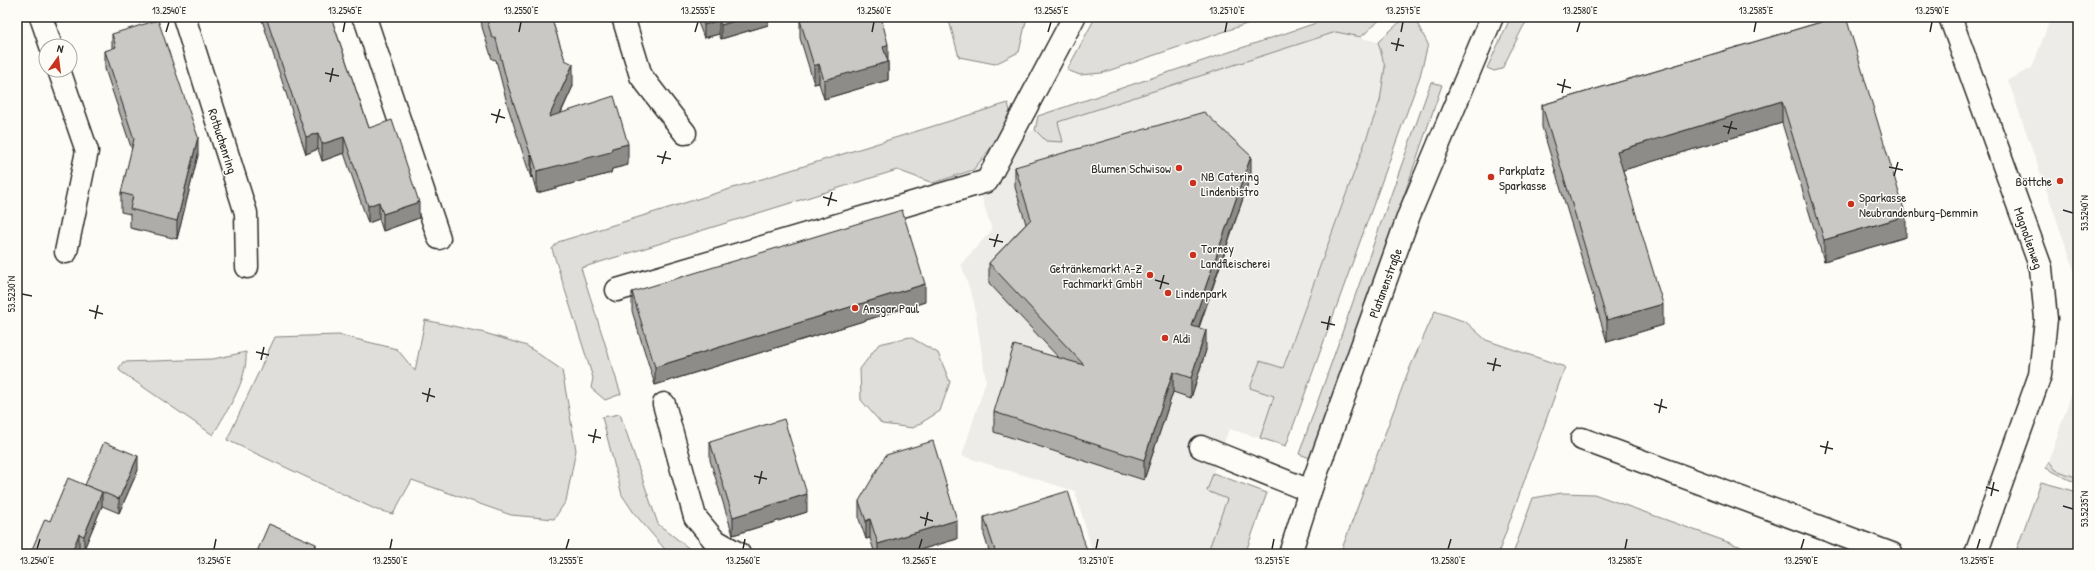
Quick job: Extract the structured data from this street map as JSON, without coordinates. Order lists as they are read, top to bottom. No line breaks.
{"streets":{"street":["Rotbuchenring","Magnolienweg","Platanenstraße"]},"places":["Blumen Schwisow","Parkplatz Sparkasse","Böttche","NB Catering Lindenbistro","Sparkasse Neubrandenburg-Demmin","Torney Landfleischerei","Getränkemarkt A-Z Fachmarkt GmbH","Lindenpark","Ansgar Paul","Aldi"],"north":"top","coordinates":["13.2540°E","13.2545°E","13.2550°E","13.2555°E","13.2560°E","13.2565°E","13.2570°E","13.2575°E","13.2580°E","13.2585°E","13.2590°E","53.5240°N","53.5230°N","53.5235°N","13.2595°E"]}
